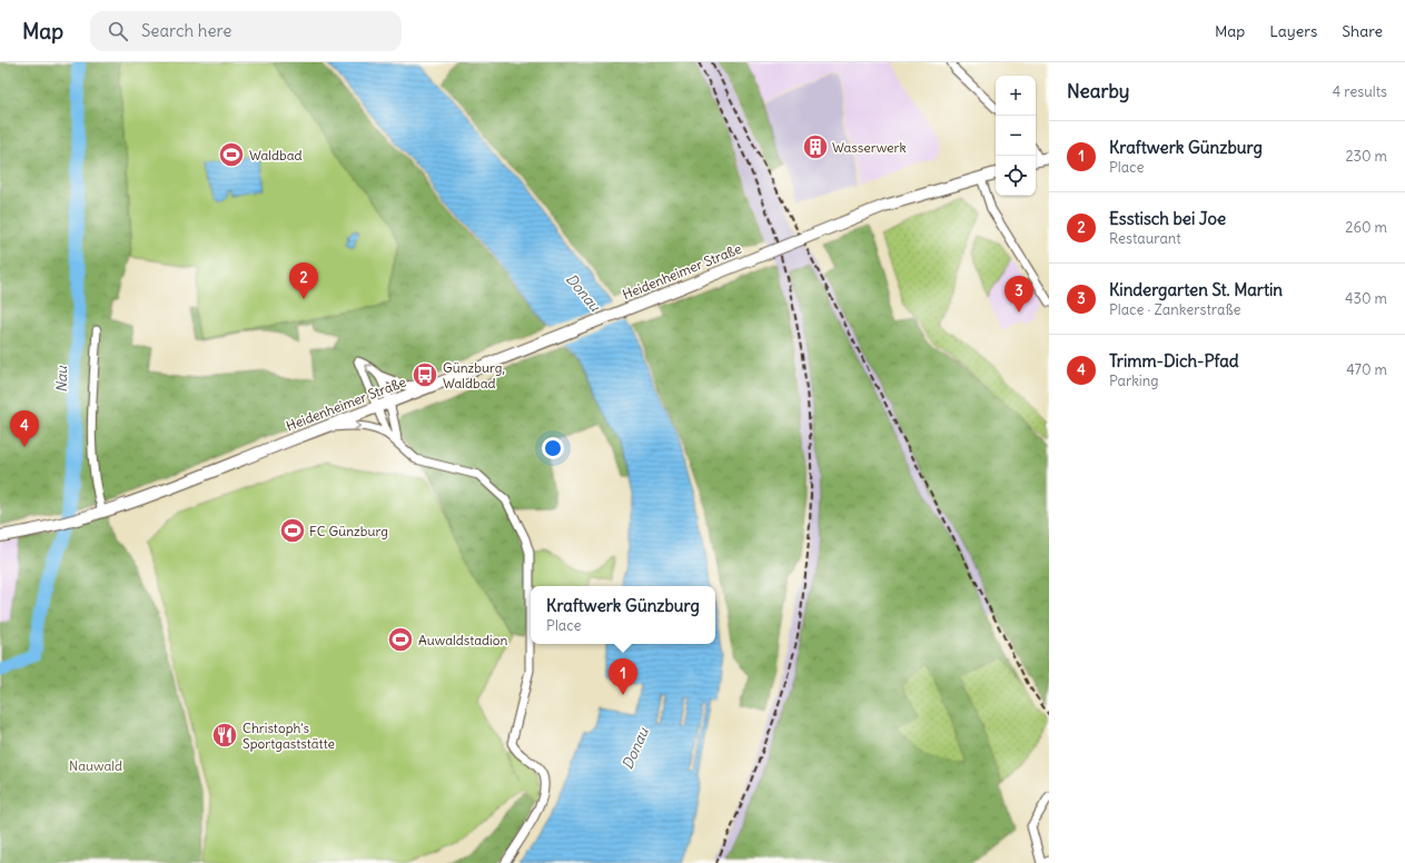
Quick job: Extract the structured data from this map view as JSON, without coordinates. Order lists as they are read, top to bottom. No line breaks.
{"streets":{"main road":["Heidenheimer Straße"]},"water":["Donau","Nau"],"parks":["Nauwald"],"places":{"building":["Wasserwerk"],"sports":["Waldbad","FC Günzburg","Auwaldstadion"],"bus stop":["Günzburg, Waldbad"],"restaurant":["Christoph's Sportgaststätte"]},"page":{"header":"Map","search":"Search here","nav":["Map","Layers","Share"],"heading":["Nearby","4 results"],"map_buttons":["+","−"],"list":[{"mark":"1","name":"Kraftwerk Günzburg","note":"Place","value":"230 m"},{"mark":"2","name":"Esstisch bei Joe","note":"Restaurant","value":"260 m"},{"mark":"3","name":"Kindergarten St. Martin","note":"Place · Zankerstraße","value":"430 m"},{"mark":"4","name":"Trimm-Dich-Pfad","note":"Parking","value":"470 m"}],"pins":["2","3","4","1"],"popup":["Kraftwerk Günzburg","Place"]}}
